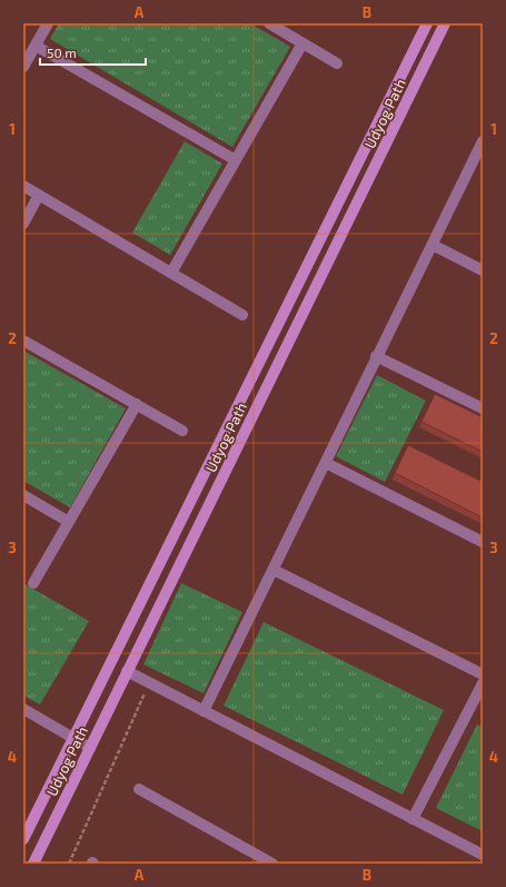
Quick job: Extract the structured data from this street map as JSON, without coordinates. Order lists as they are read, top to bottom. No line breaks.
{"streets":{"main road":["Udyog Path"]},"scale_bar":"50 m","grid":{"columns":["A","B"],"rows":["1","2","3","4"]}}
